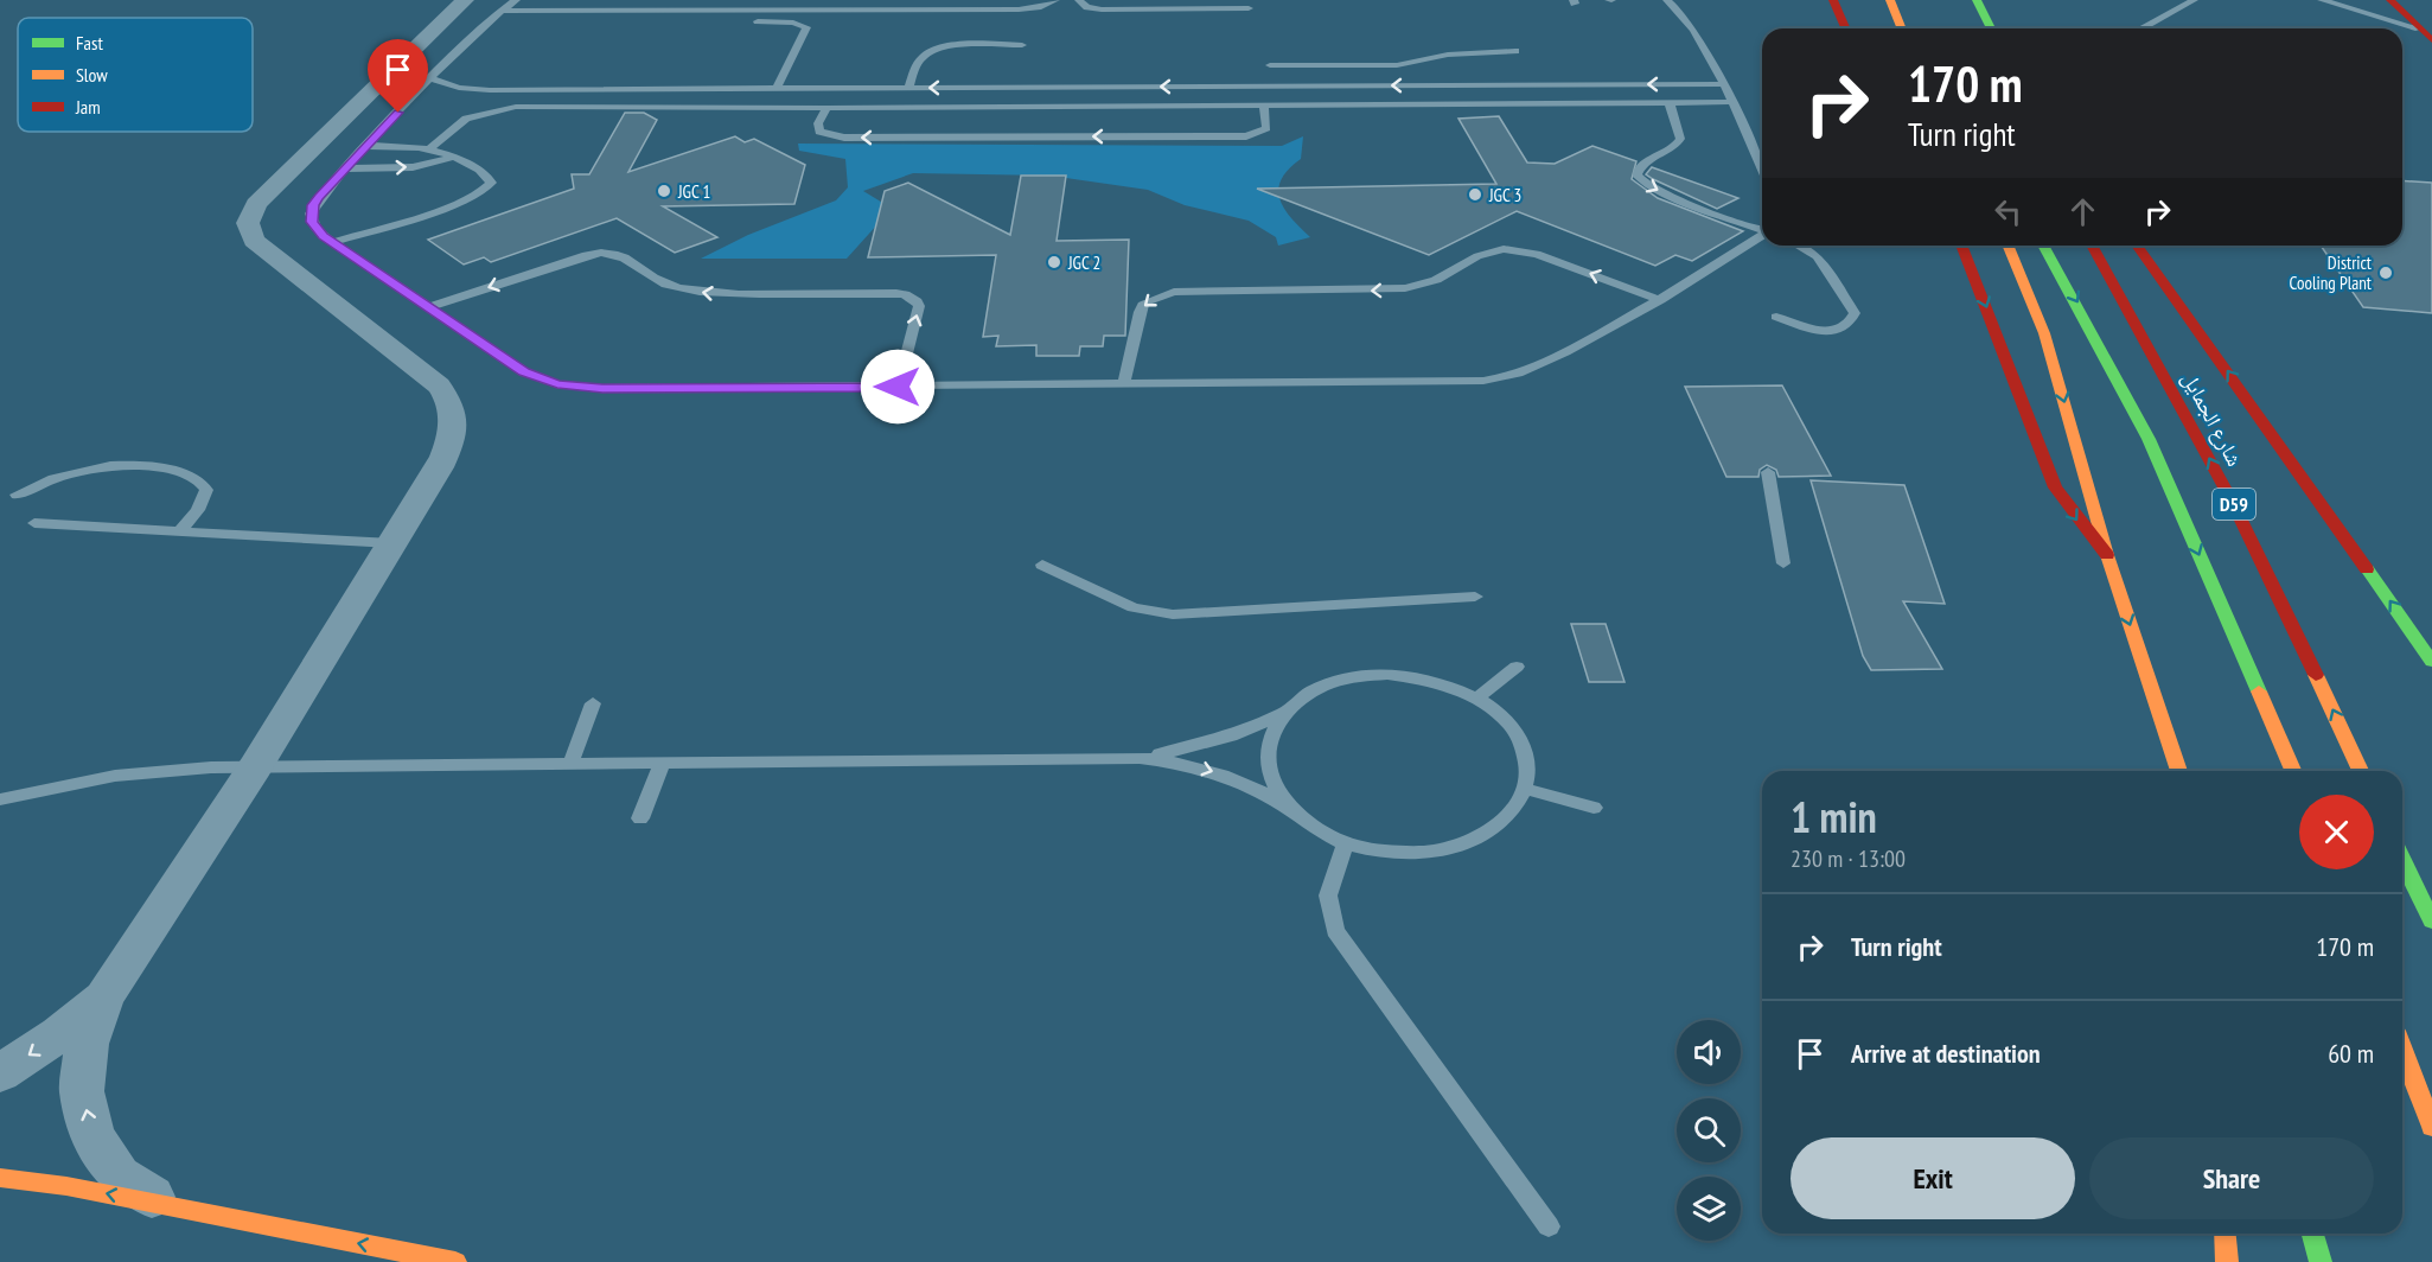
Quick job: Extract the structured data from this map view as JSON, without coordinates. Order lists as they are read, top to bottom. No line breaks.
{"streets":{"main road":["شارع الجمايل","D59"]},"places":["JGC 1","JGC 3","JGC 2","District Cooling Plant"],"legend":["Fast","Slow","Jam"],"page":{"turn":["170 m","Turn right"],"heading":["1 min","230 m · 13:00"],"list":[{"name":"Turn right","value":"170 m"},{"name":"Arrive at destination","value":"60 m"}],"buttons":["Exit","Share"]}}
